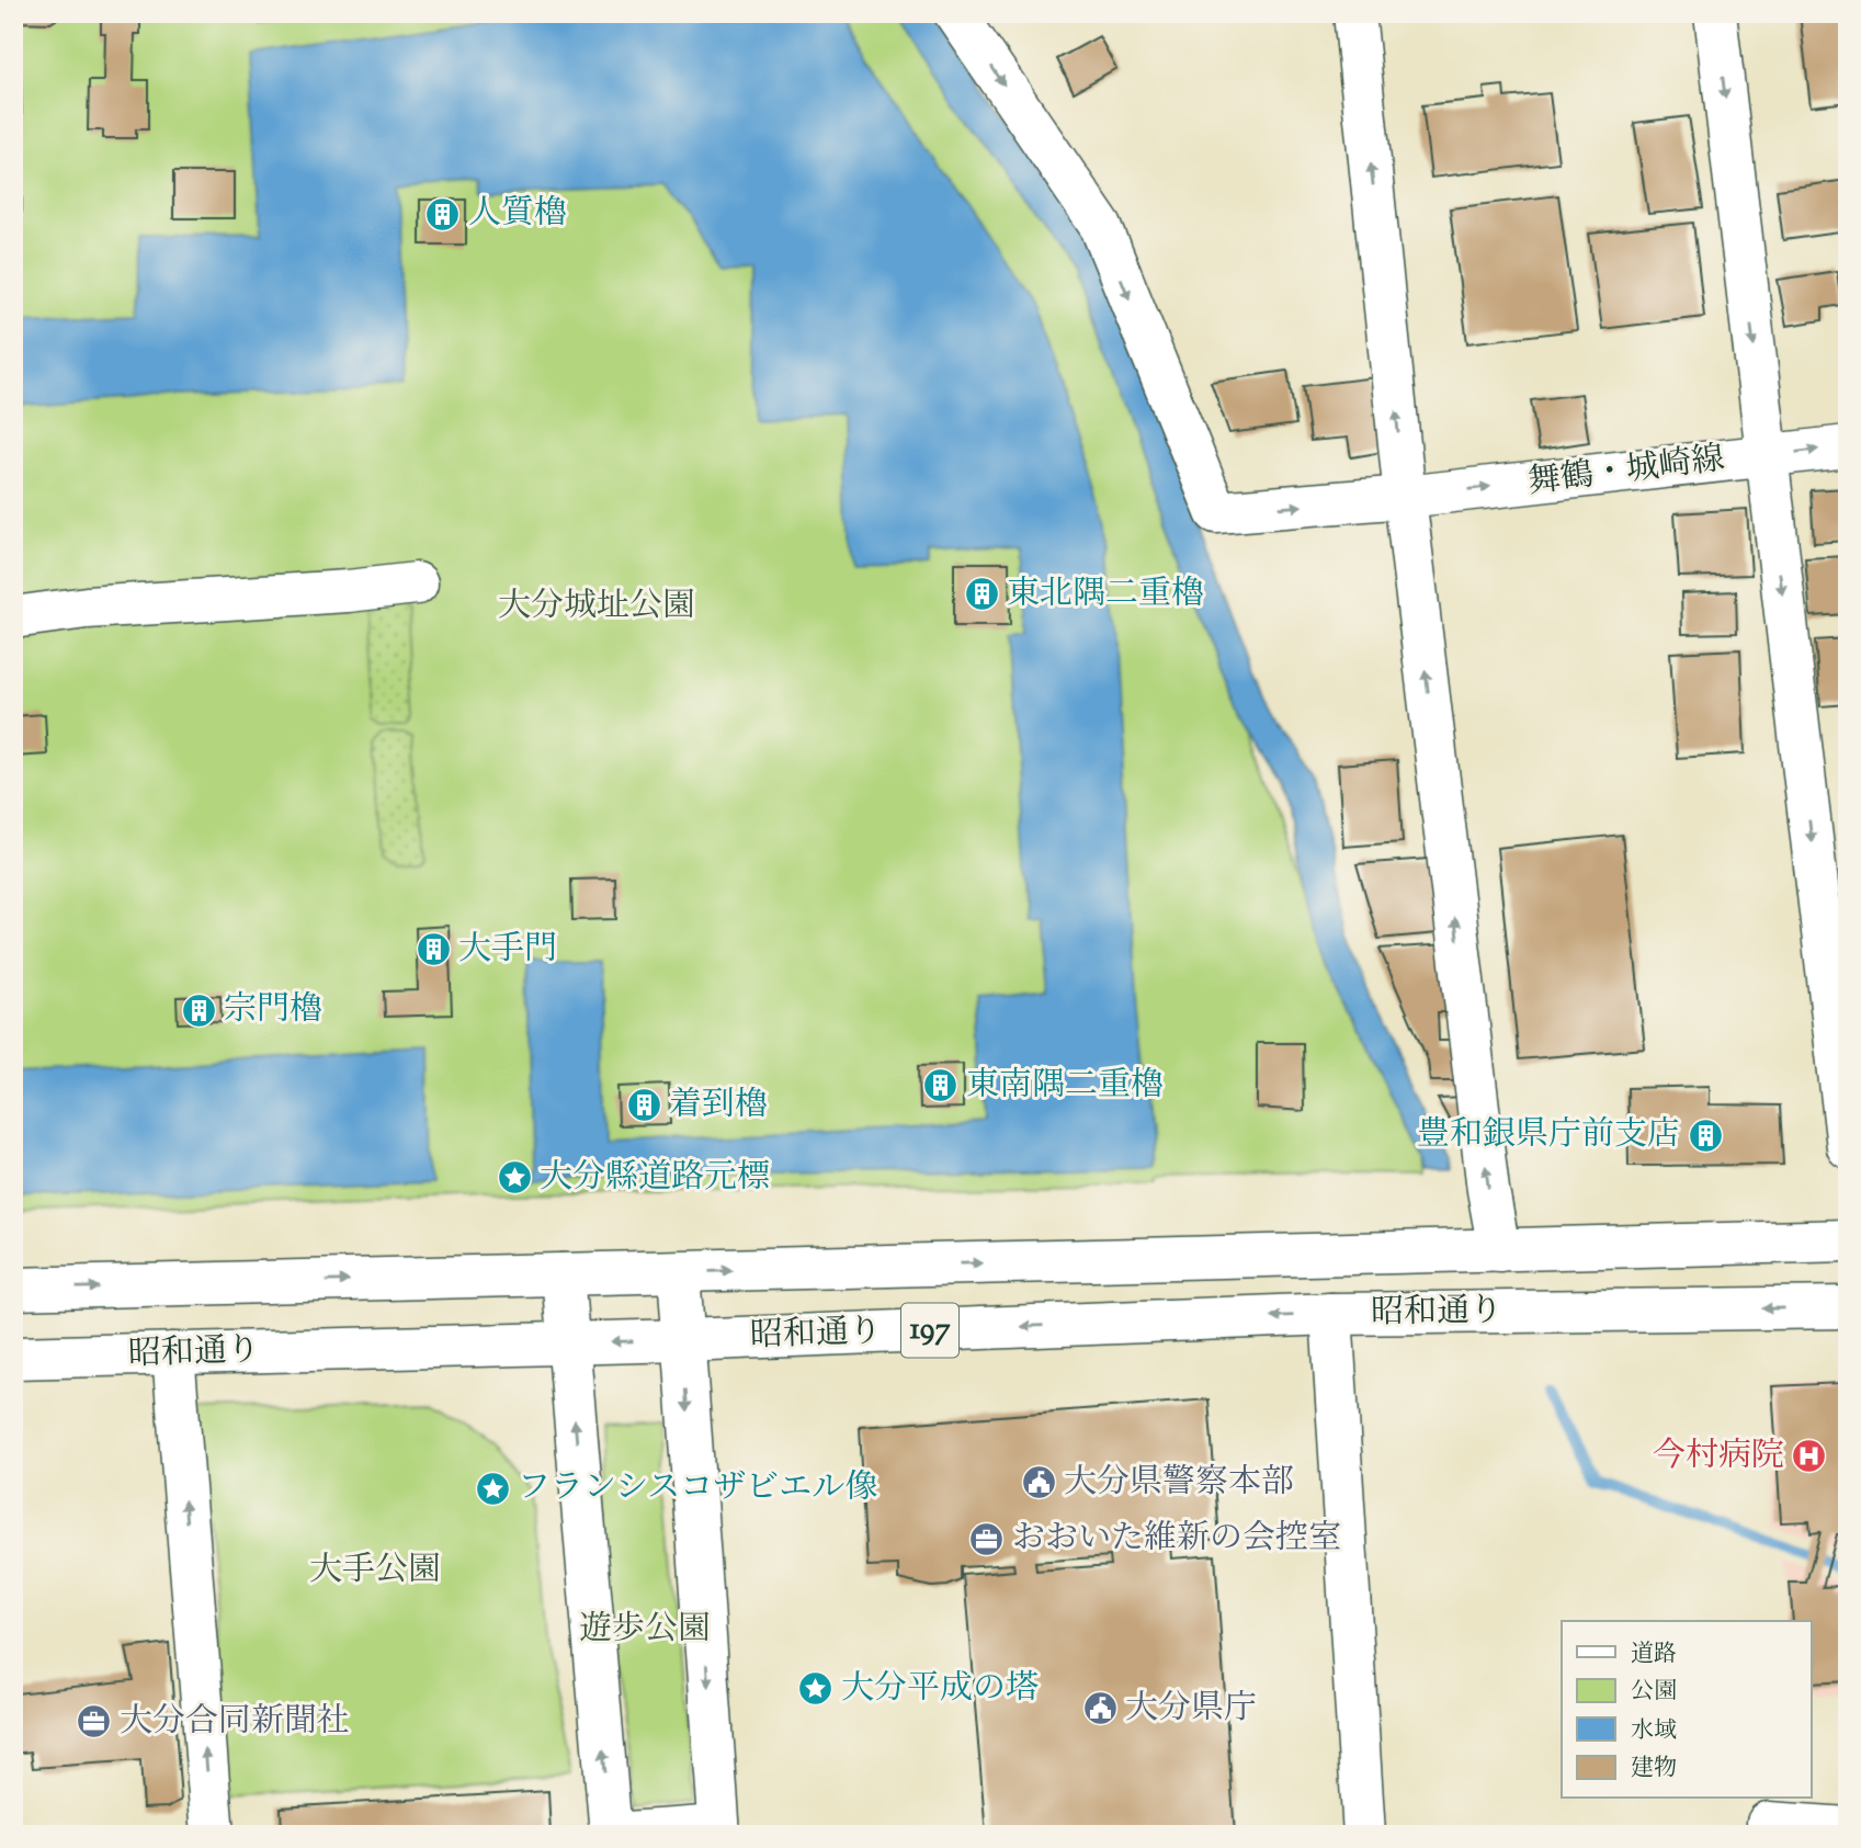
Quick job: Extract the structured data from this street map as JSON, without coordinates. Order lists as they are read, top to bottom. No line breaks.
{"streets":{"main road":["舞鶴・城崎線","昭和通り","197"]},"one_way":["舞鶴・城崎線"],"parks":["大分城址公園","大手公園","遊歩公園"],"places":{"building":["人質櫓","東北隅二重櫓","大手門","宗門櫓","東南隅二重櫓","着到櫓","豊和銀県庁前支店"],"place":["大分縣道路元標","フランシスコザビエル像","大分平成の塔"],"hospital":["今村病院"],"public building":["大分県警察本部","大分県庁"],"office":["おおいた維新の会控室","大分合同新聞社"]},"legend":["道路","公園","水域","建物"]}
